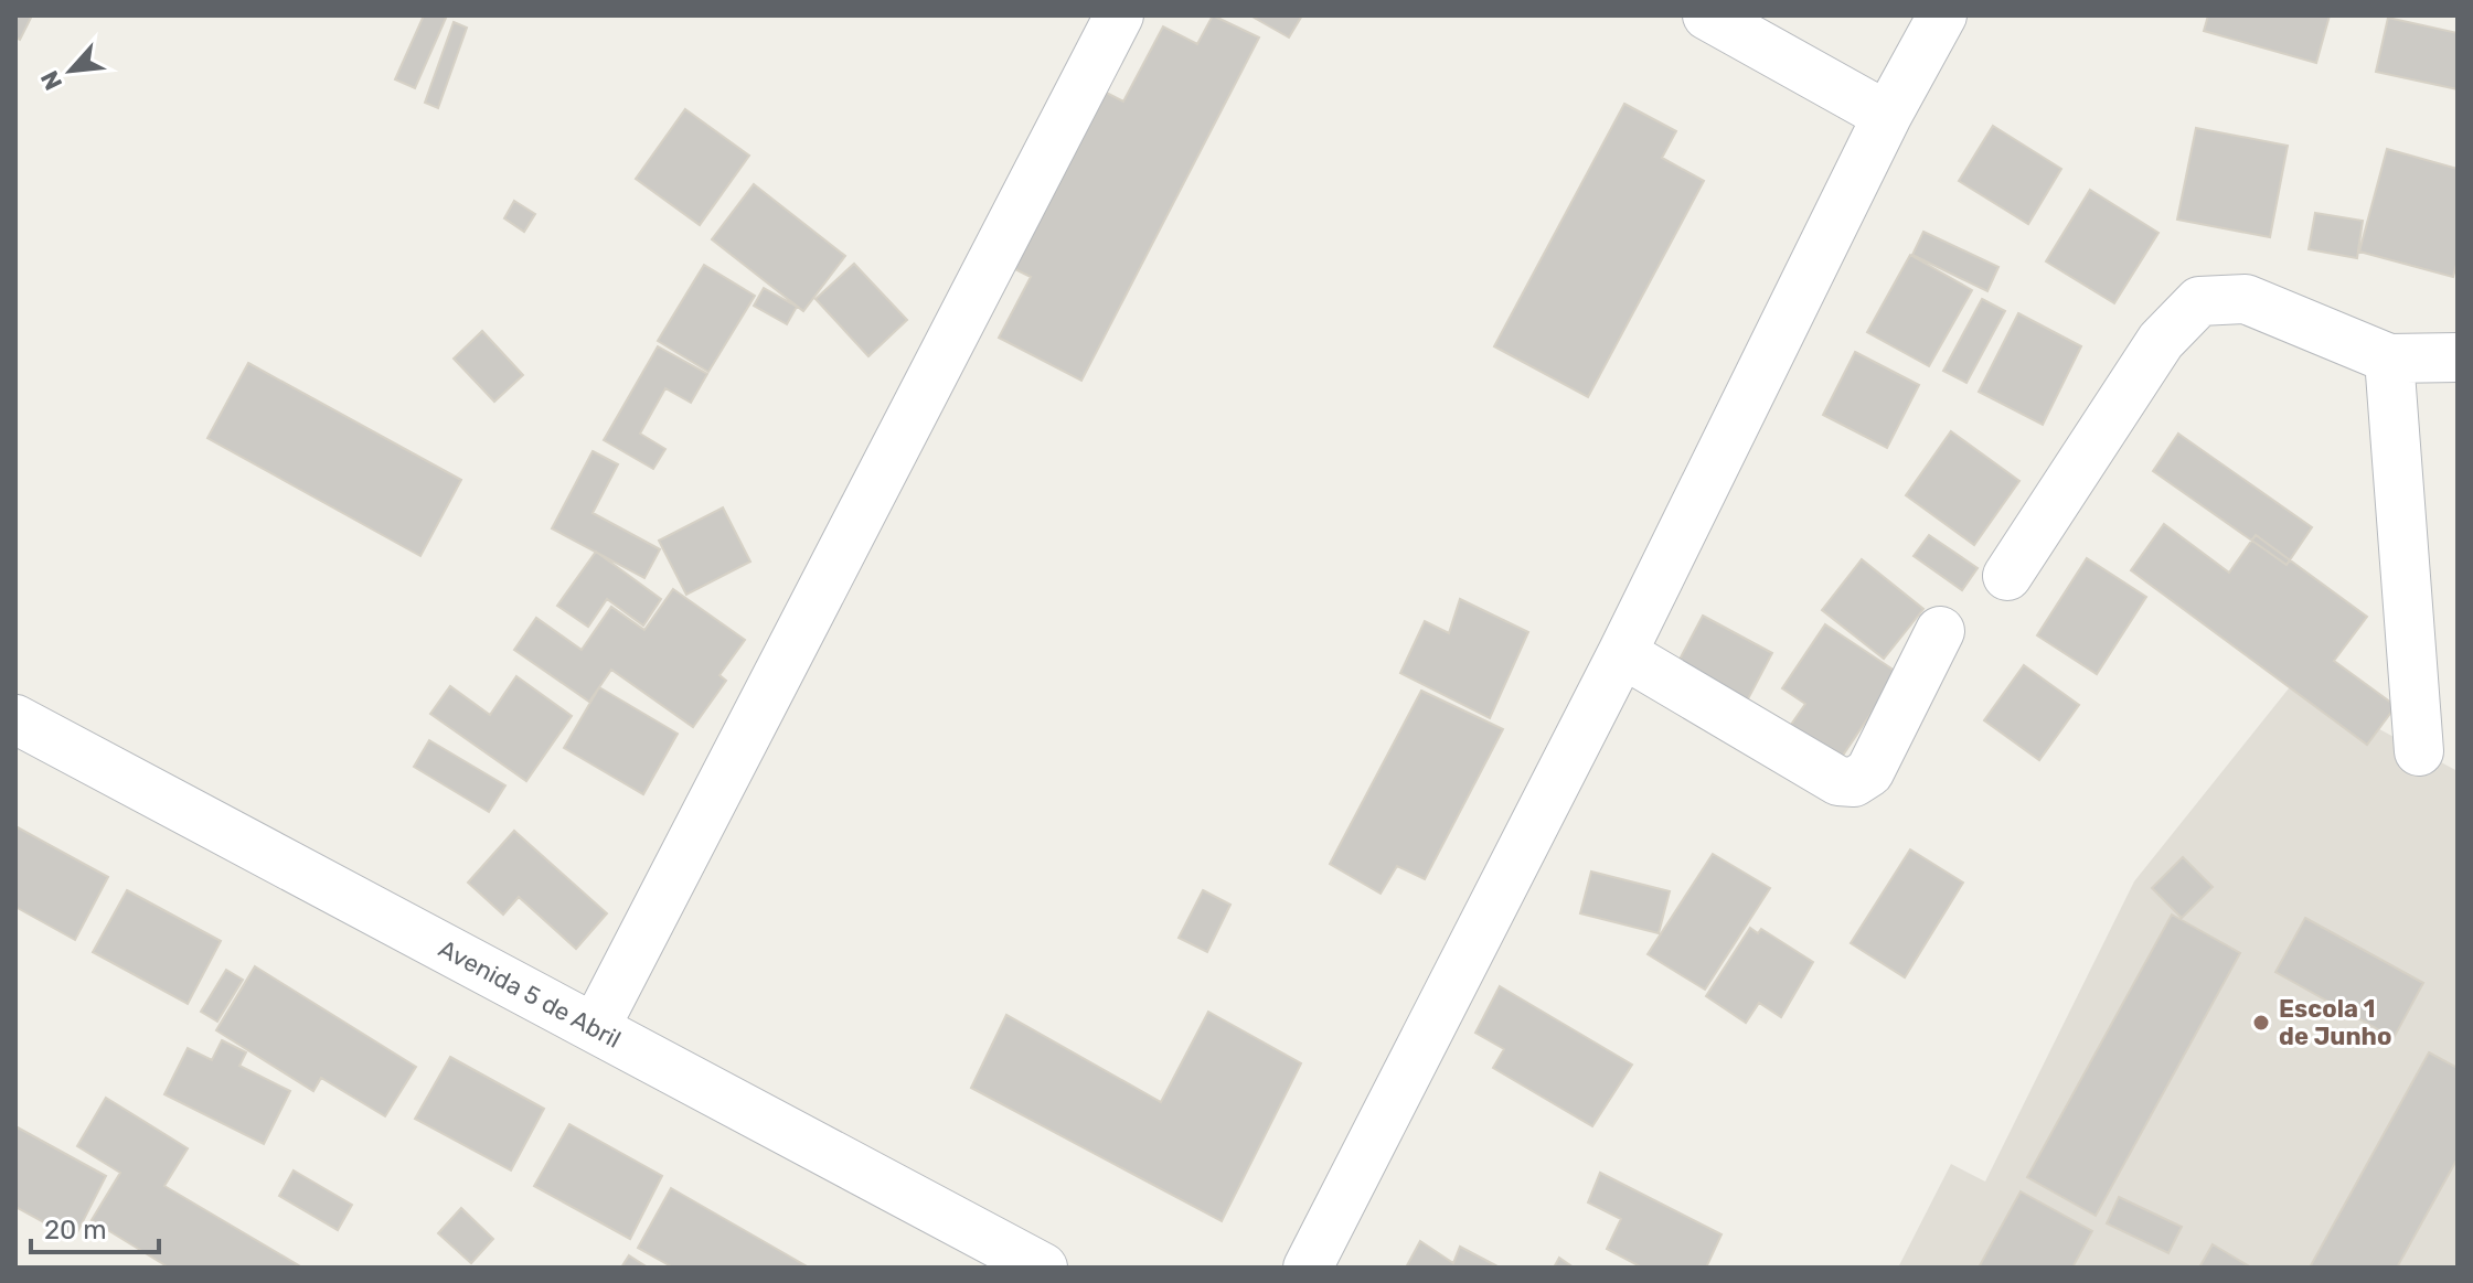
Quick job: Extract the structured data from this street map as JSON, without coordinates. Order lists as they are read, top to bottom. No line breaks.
{"streets":{"street":["Avenida 5 de Abril"]},"places":["Escola 1 de Junho"],"scale_bar":"20 m","north":"bottom left"}
